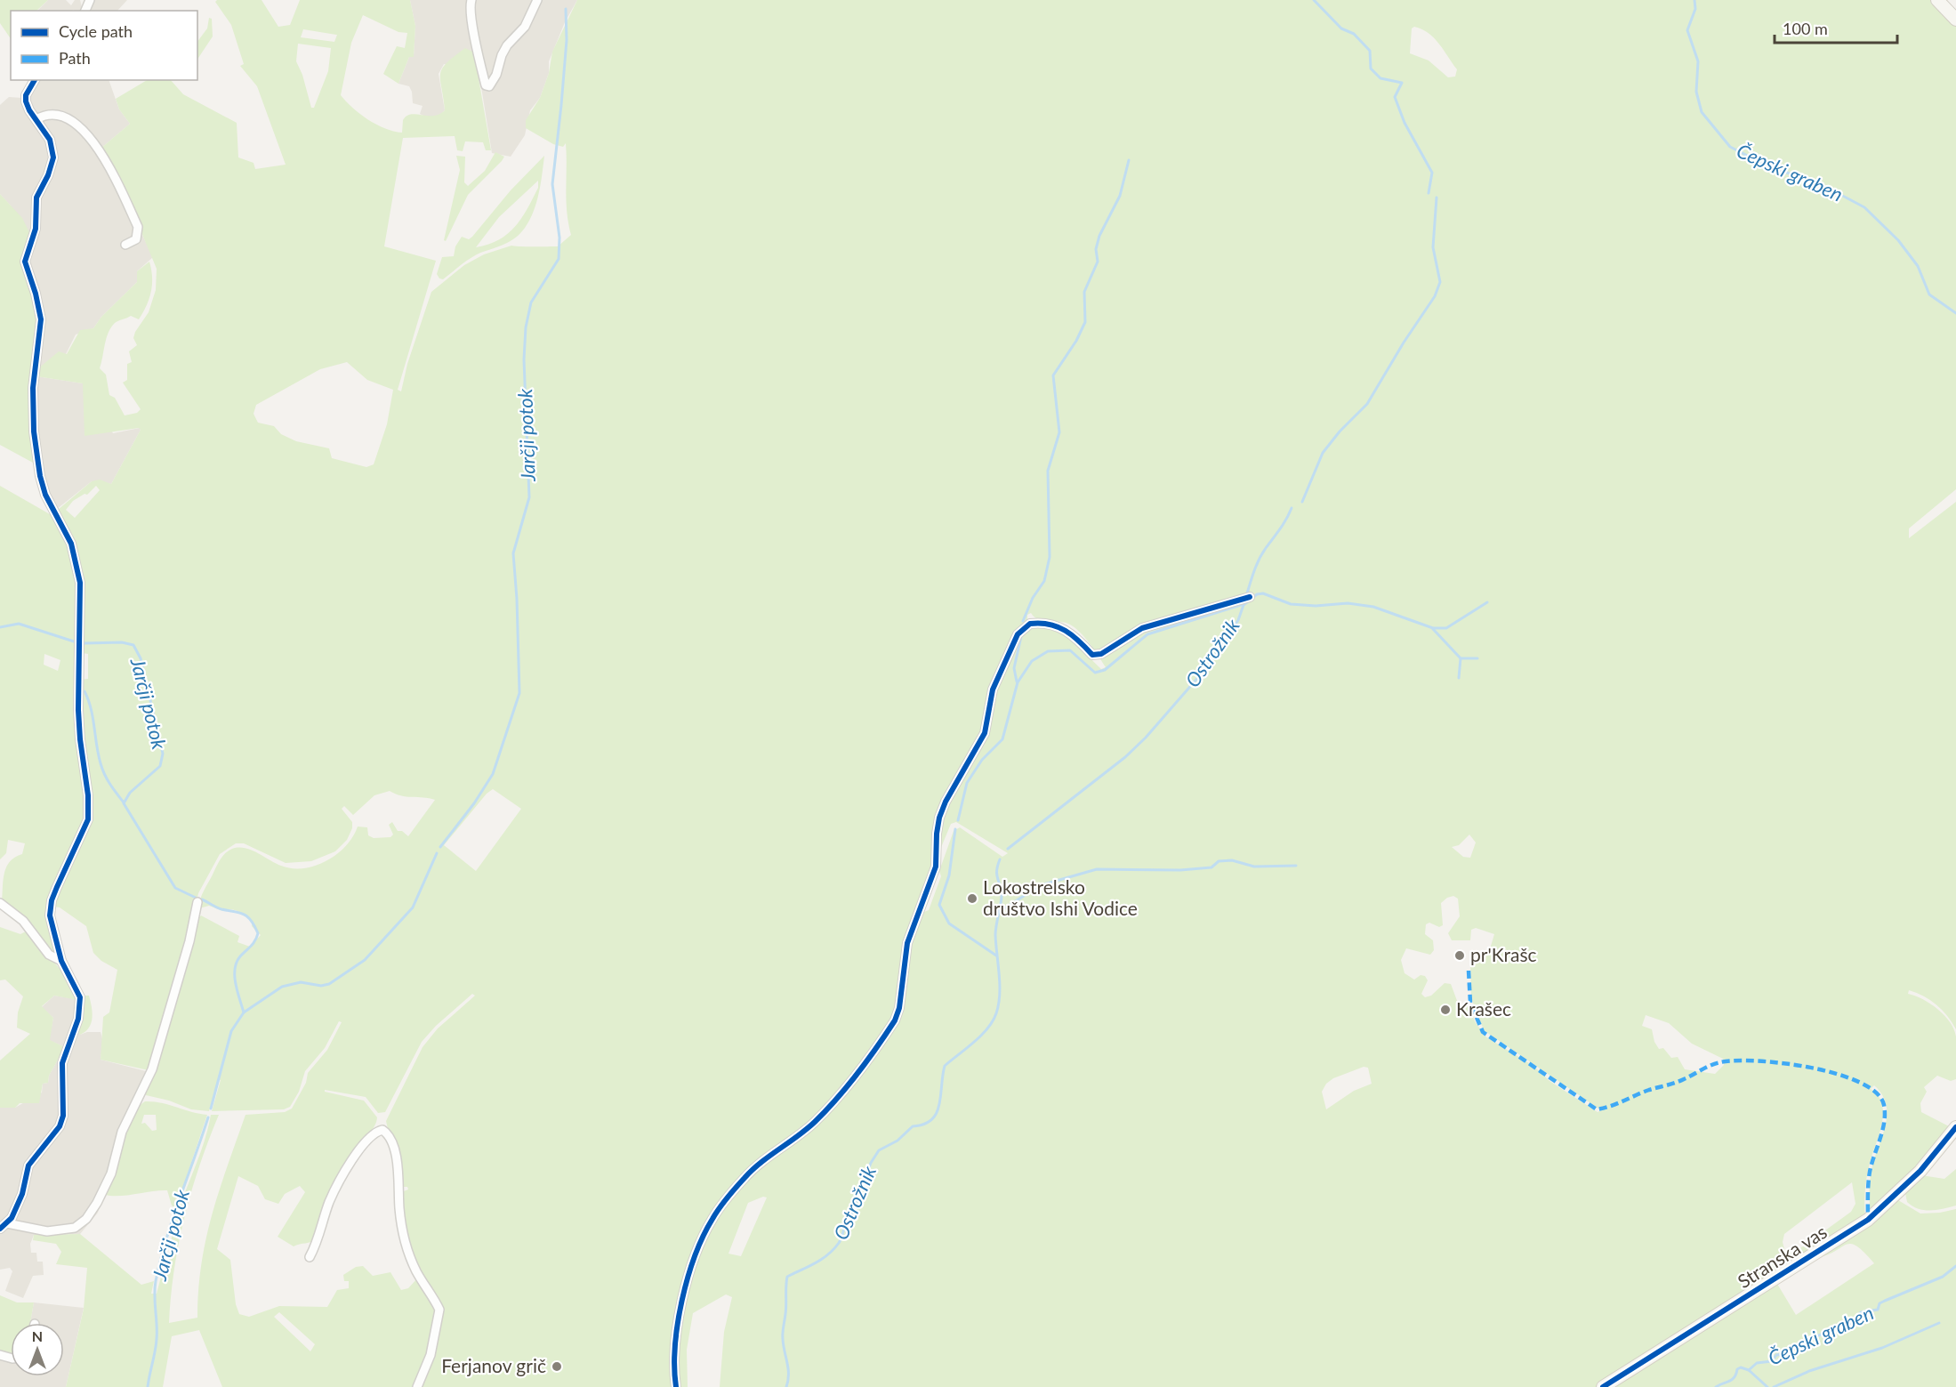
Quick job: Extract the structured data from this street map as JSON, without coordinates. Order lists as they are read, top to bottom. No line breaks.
{"streets":{"street":["Stranska vas"]},"water":["Čepski graben","Jarčji potok","Ostrožnik"],"places":["Lokostrelsko društvo Ishi Vodice","pr'Krašc","Krašec","Ferjanov grič"],"legend":["Cycle path","Path"],"scale_bar":"100 m","north":"top"}
